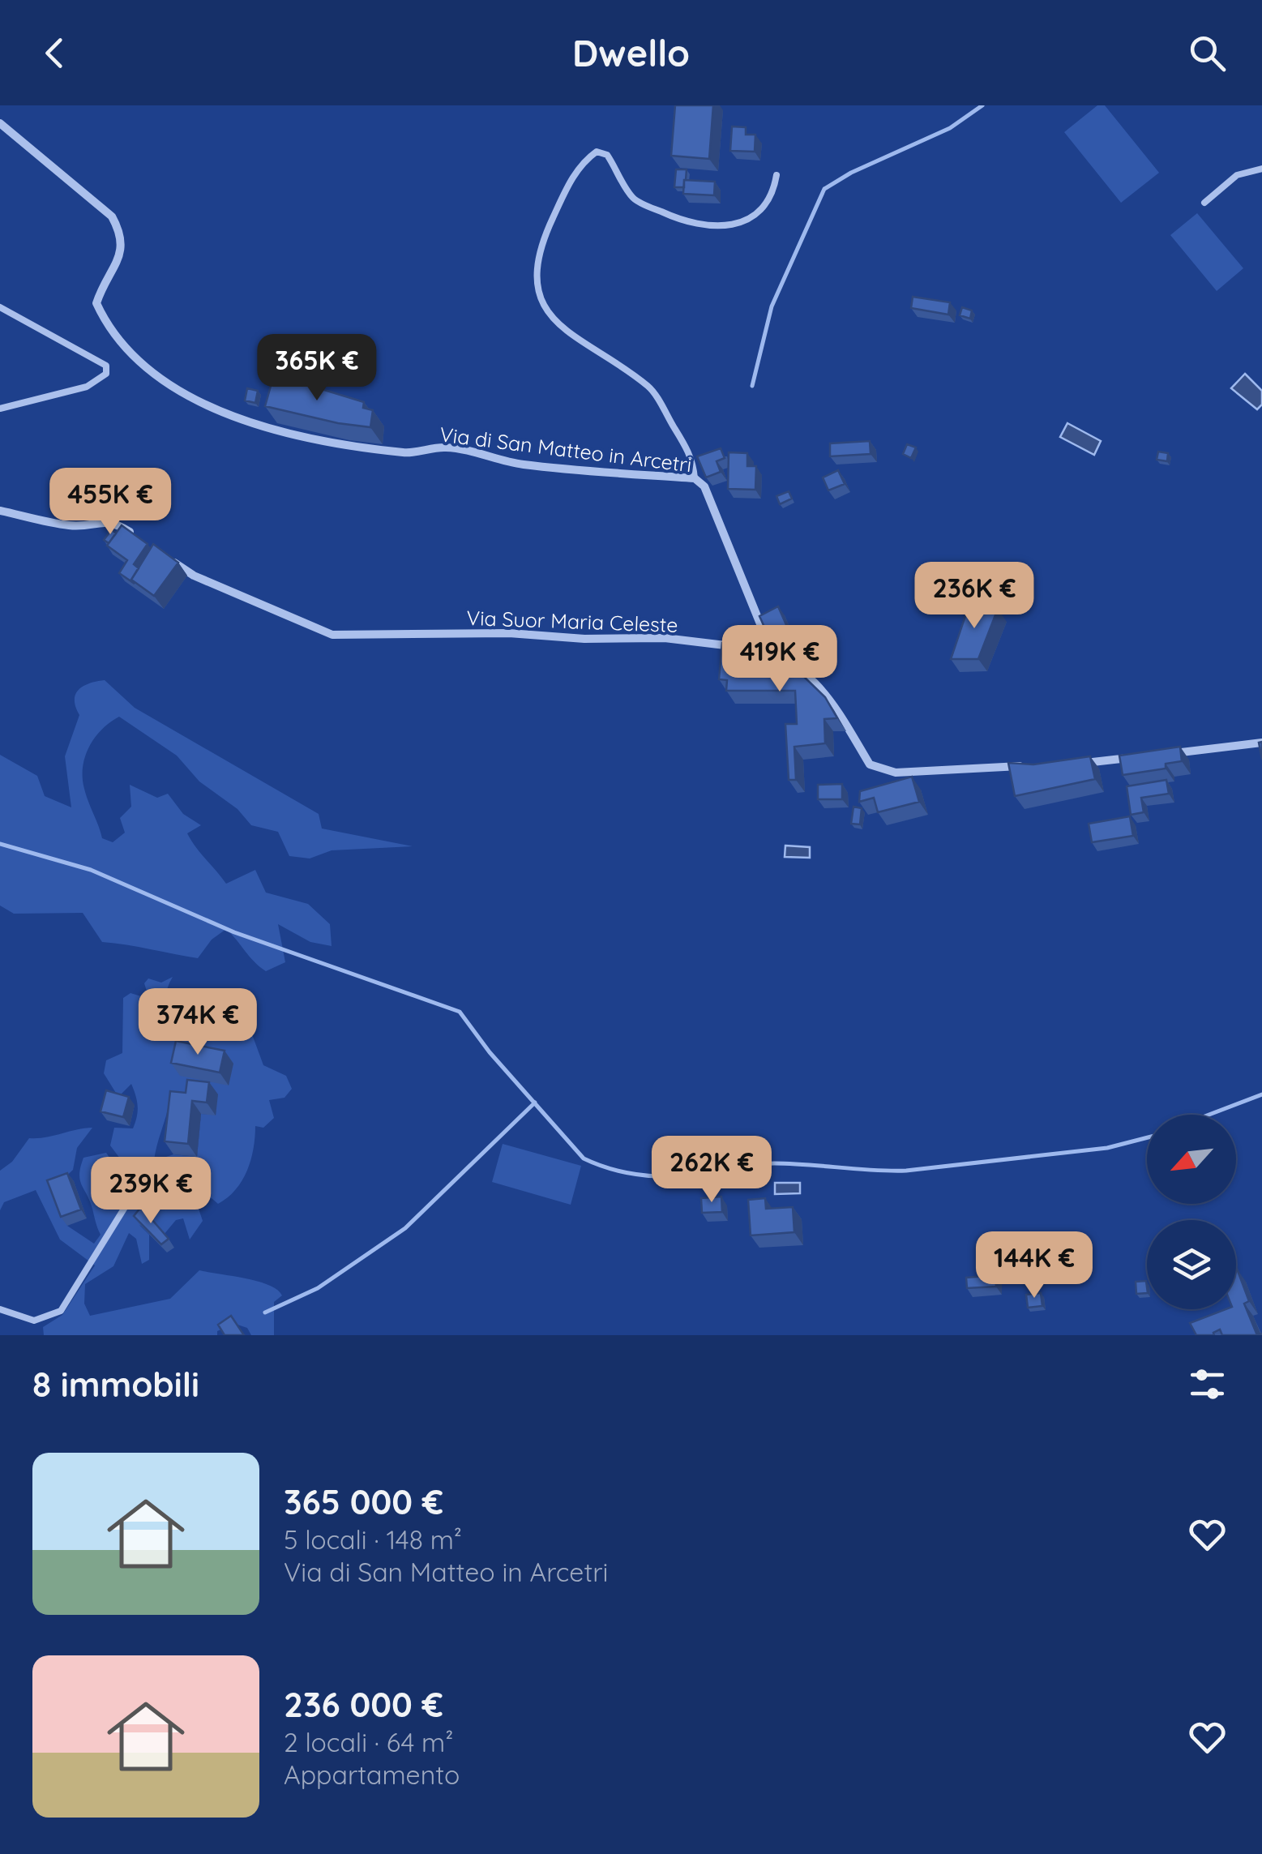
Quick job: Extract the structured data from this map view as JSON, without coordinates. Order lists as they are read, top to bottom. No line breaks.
{"streets":{"street":["Via di San Matteo in Arcetri","Via Suor Maria Celeste"]},"crossings":[["Via di San Matteo in Arcetri","Via Suor Maria Celeste"]],"north":"bottom left","page":{"header":"Dwello","price":["365K €","455K €","236K €","419K €","374K €","262K €","239K €","144K €"],"heading":"8 immobili","list":[{"name":"365 000 €","note":"5 locali · 148 m² · Via di San Matteo in Arcetri"},{"name":"236 000 €","note":"2 locali · 64 m² · Appartamento"}]}}
